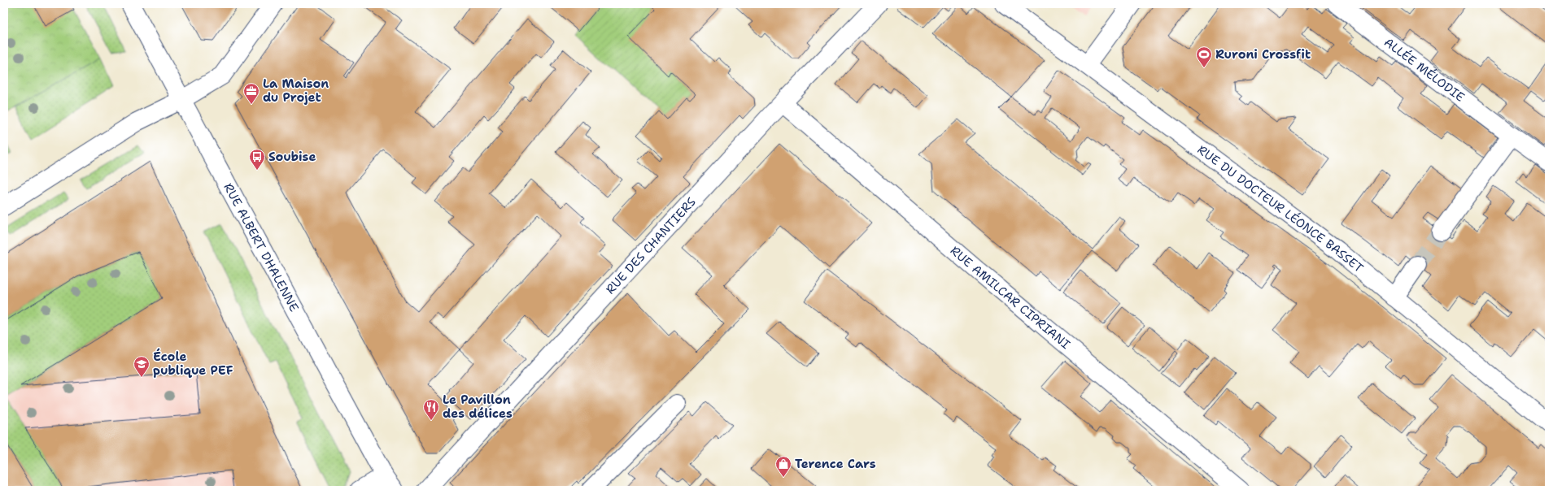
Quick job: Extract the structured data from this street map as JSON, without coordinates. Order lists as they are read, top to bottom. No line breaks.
{"streets":{"street":["ALLÉE MÉLODIE","RUE DU DOCTEUR LÉONCE BASSET","RUE DES CHANTIERS","RUE ALBERT DHALENNE","RUE AMILCAR CIPRIANI"]},"crossings":[["RUE DES CHANTIERS","RUE AMILCAR CIPRIANI"]],"places":{"sports":["Ruroni Crossfit"],"office":["La Maison du Projet"],"bus stop":["Soubise"],"school or university":["École publique PEF"],"restaurant":["Le Pavillon des délices"],"shop":["Terence Cars"]}}
